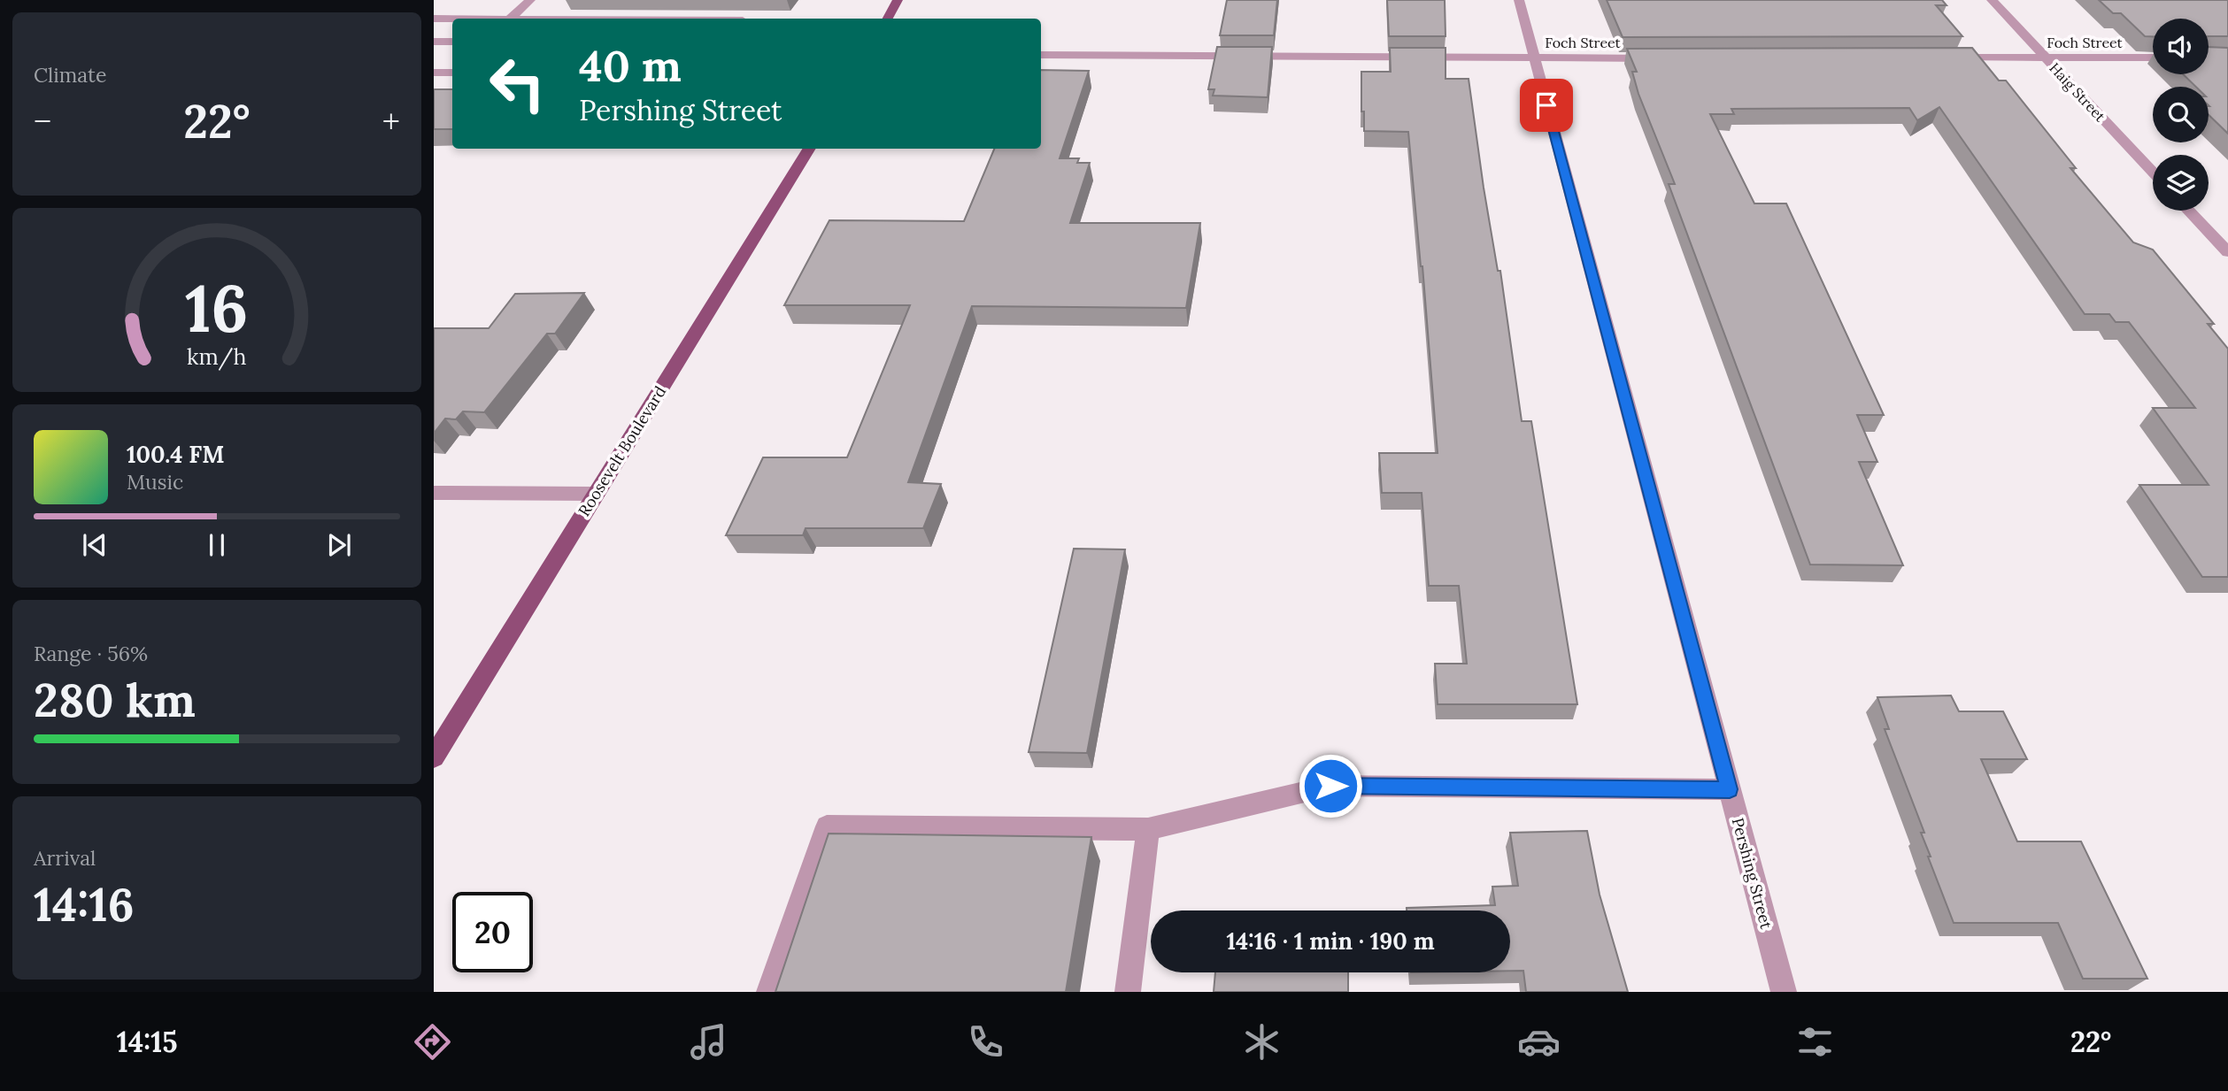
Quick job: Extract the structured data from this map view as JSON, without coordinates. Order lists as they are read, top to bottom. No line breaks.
{"streets":{"main road":["Roosevelt Boulevard"],"street":["Foch Street","Haig Street","Pershing Street"]},"crossings":[["Foch Street","Haig Street"],["Foch Street","Pershing Street"]],"page":{"tile":["Climate",["Range · 56%","280 km"],["Arrival","14:16"]],"turn":["40 m","Pershing Street"],"heat":["−","22°","+"],"song":["100.4 FM","Music"],"limit":"20","trip":"14:16 · 1 min · 190 m","tabs":["14:15","22°"],"gauge":["16","km/h"]}}
